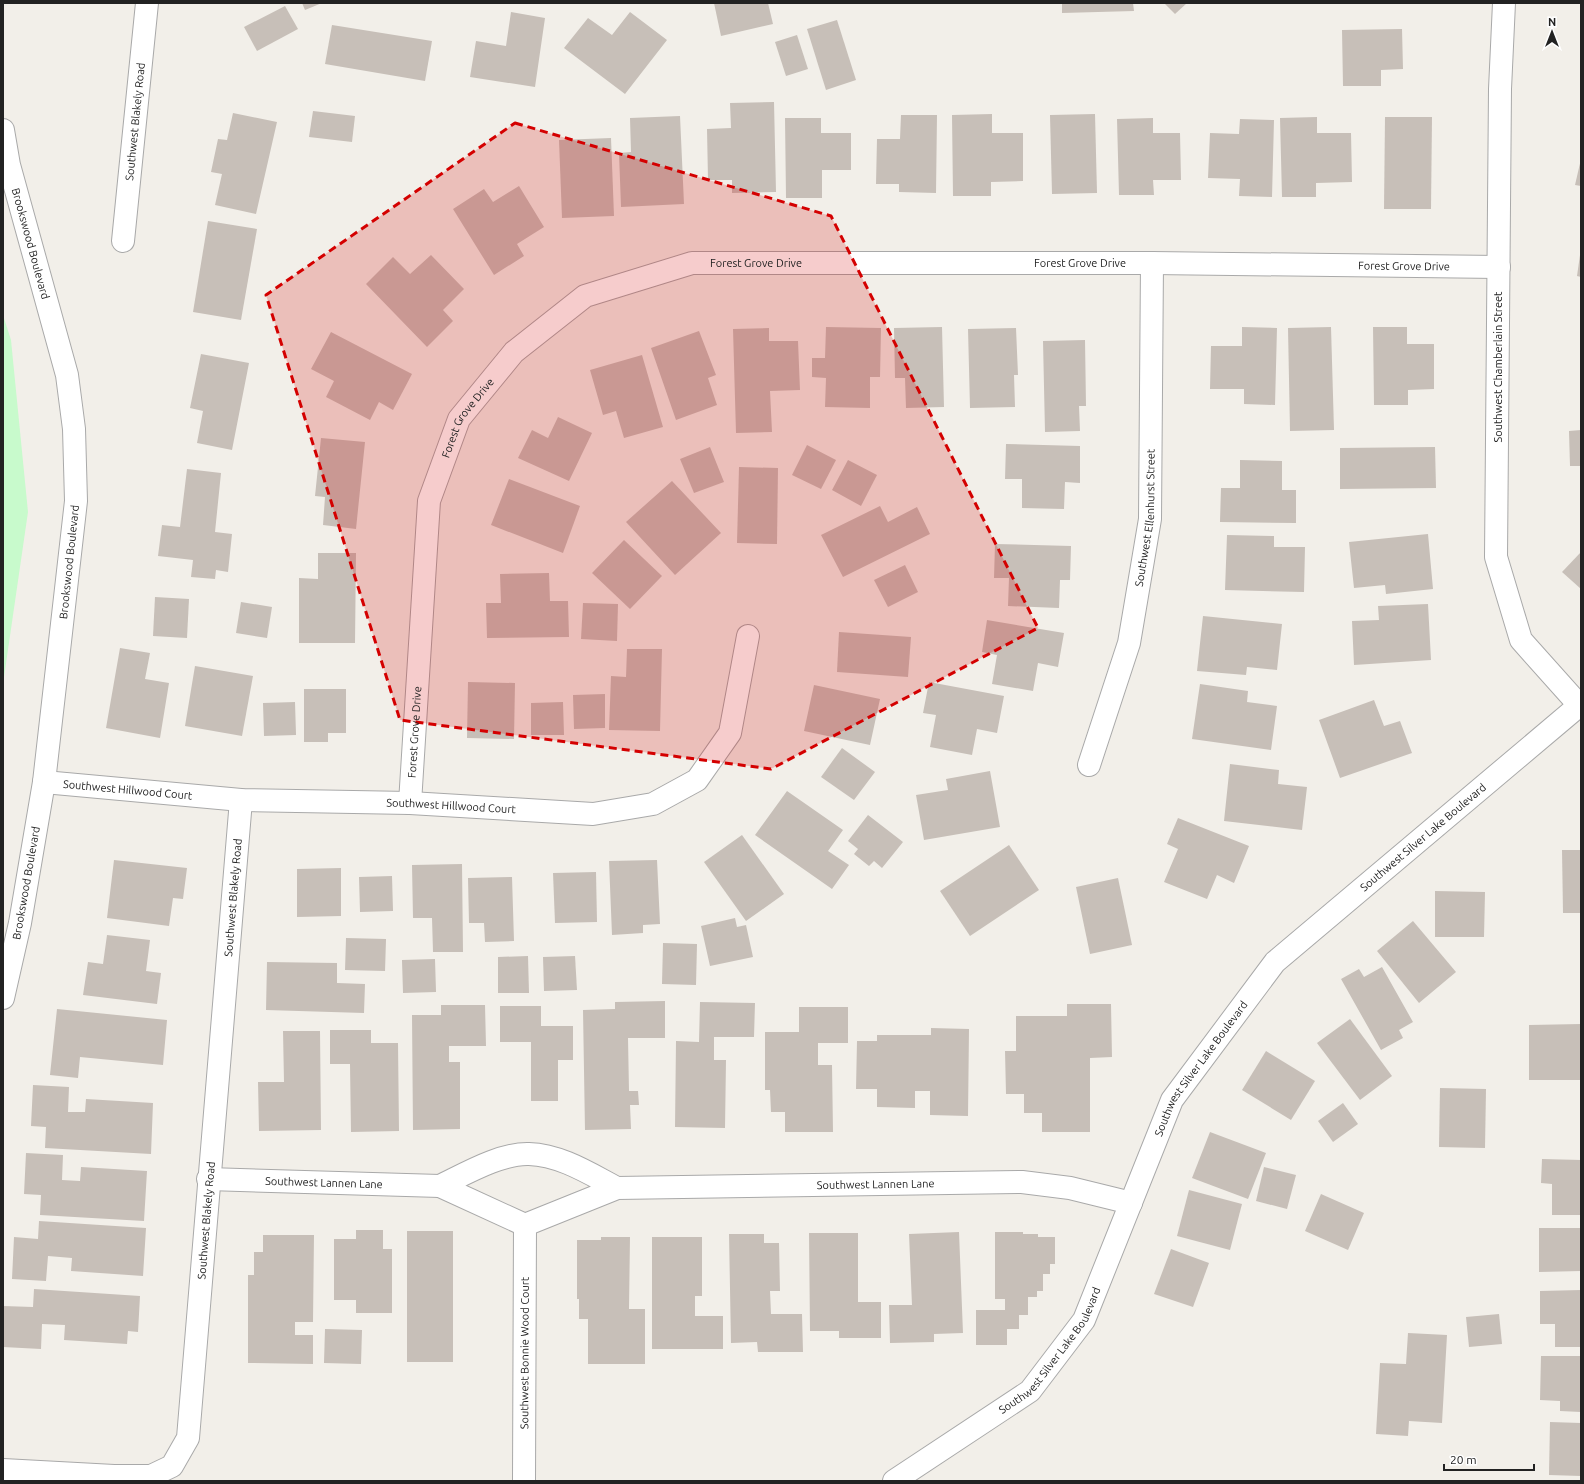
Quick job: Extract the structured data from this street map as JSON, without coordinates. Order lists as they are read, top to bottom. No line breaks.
{"streets":{"street":["Southwest Blakely Road","Brookswood Boulevard","Forest Grove Drive","Southwest Chamberlain Street","Southwest Ellenhurst Street","Southwest Hillwood Court","Southwest Silver Lake Boulevard","Southwest Lannen Lane","Southwest Bonnie Wood Court"]},"crossings":[["Southwest Blakely Road","Southwest Hillwood Court"],["Southwest Blakely Road","Southwest Lannen Lane"],["Brookswood Boulevard","Southwest Hillwood Court"],["Forest Grove Drive","Southwest Chamberlain Street"],["Forest Grove Drive","Southwest Ellenhurst Street"],["Forest Grove Drive","Southwest Hillwood Court"],["Southwest Chamberlain Street","Southwest Silver Lake Boulevard"],["Southwest Silver Lake Boulevard","Southwest Lannen Lane"],["Southwest Lannen Lane","Southwest Bonnie Wood Court"]],"scale_bar":"20 m","north":"top"}
